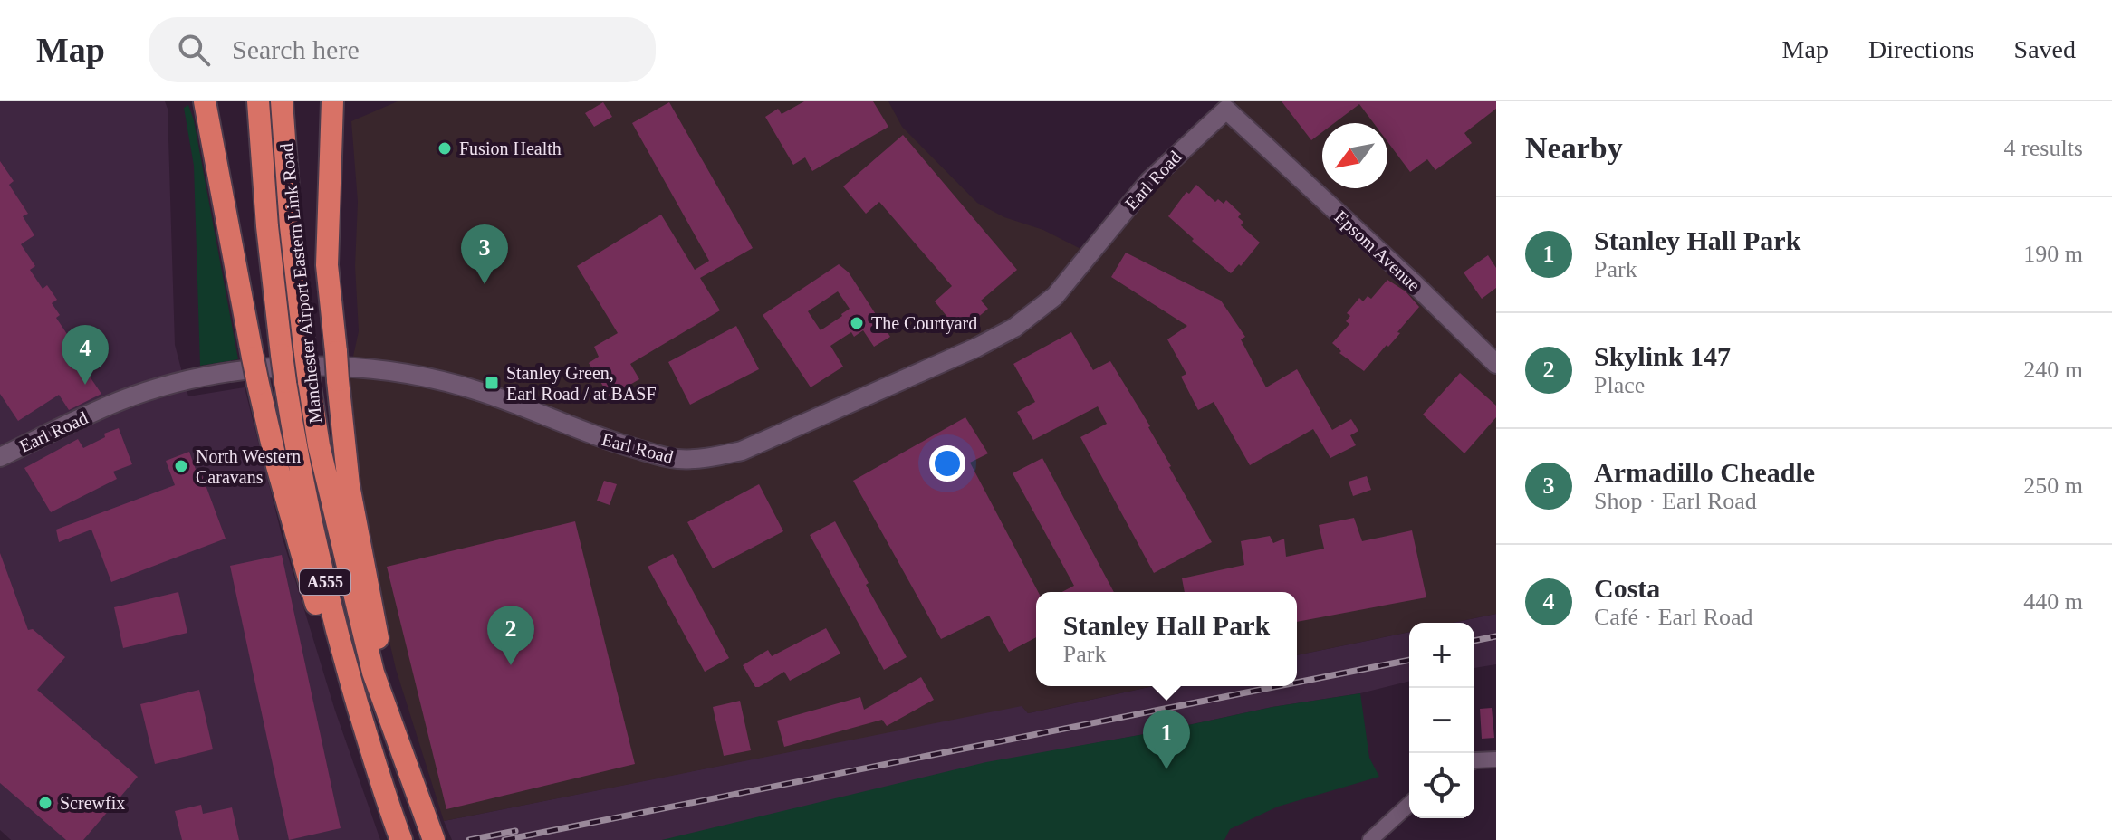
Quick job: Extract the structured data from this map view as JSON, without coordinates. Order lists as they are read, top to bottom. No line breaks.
{"streets":{"highway":["Manchester Airport Eastern Link Road","A555"],"street":["Earl Road","Epsom Avenue"]},"crossings":[["Earl Road","Epsom Avenue"]],"places":{"other":["Fusion Health","The Courtyard","North Western Caravans","Screwfix"],"transit":["Stanley Green, Earl Road / at BASF"]},"north":"bottom left","page":{"header":"Map","search":"Search here","nav":["Map","Directions","Saved"],"heading":["Nearby","4 results"],"list":[{"mark":"1","name":"Stanley Hall Park","note":"Park","value":"190 m"},{"mark":"2","name":"Skylink 147","note":"Place","value":"240 m"},{"mark":"3","name":"Armadillo Cheadle","note":"Shop · Earl Road","value":"250 m"},{"mark":"4","name":"Costa","note":"Café · Earl Road","value":"440 m"}],"pins":["3","4","2","1"],"popup":["Stanley Hall Park","Park"],"map_buttons":["+","−"]}}
